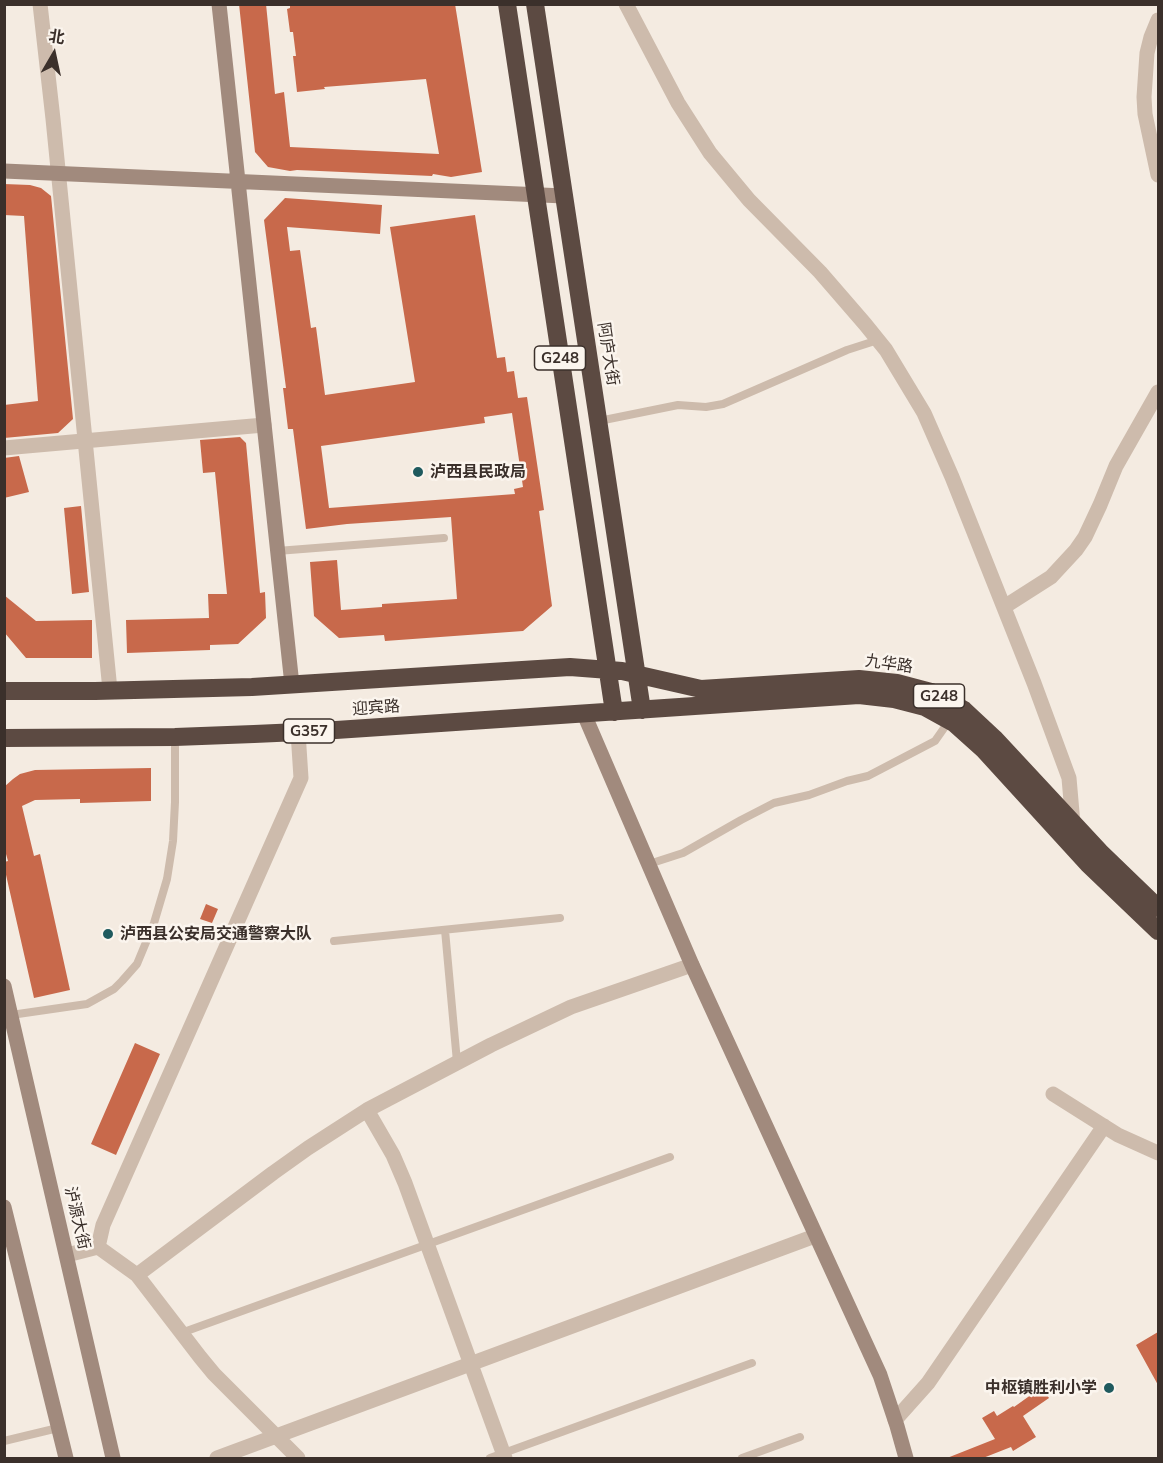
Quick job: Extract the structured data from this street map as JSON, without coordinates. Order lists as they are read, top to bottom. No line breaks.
{"streets":{"highway":["阿庐大街","G248","九华路","迎宾路","G357"],"street":["泸源大街"]},"crossings":[["阿庐大街","九华路"],["阿庐大街","迎宾路"],["G248","迎宾路"],["九华路","迎宾路"]],"places":["泸西县民政局","泸西县公安局交通警察大队","中枢镇胜利小学"],"north":"top"}
